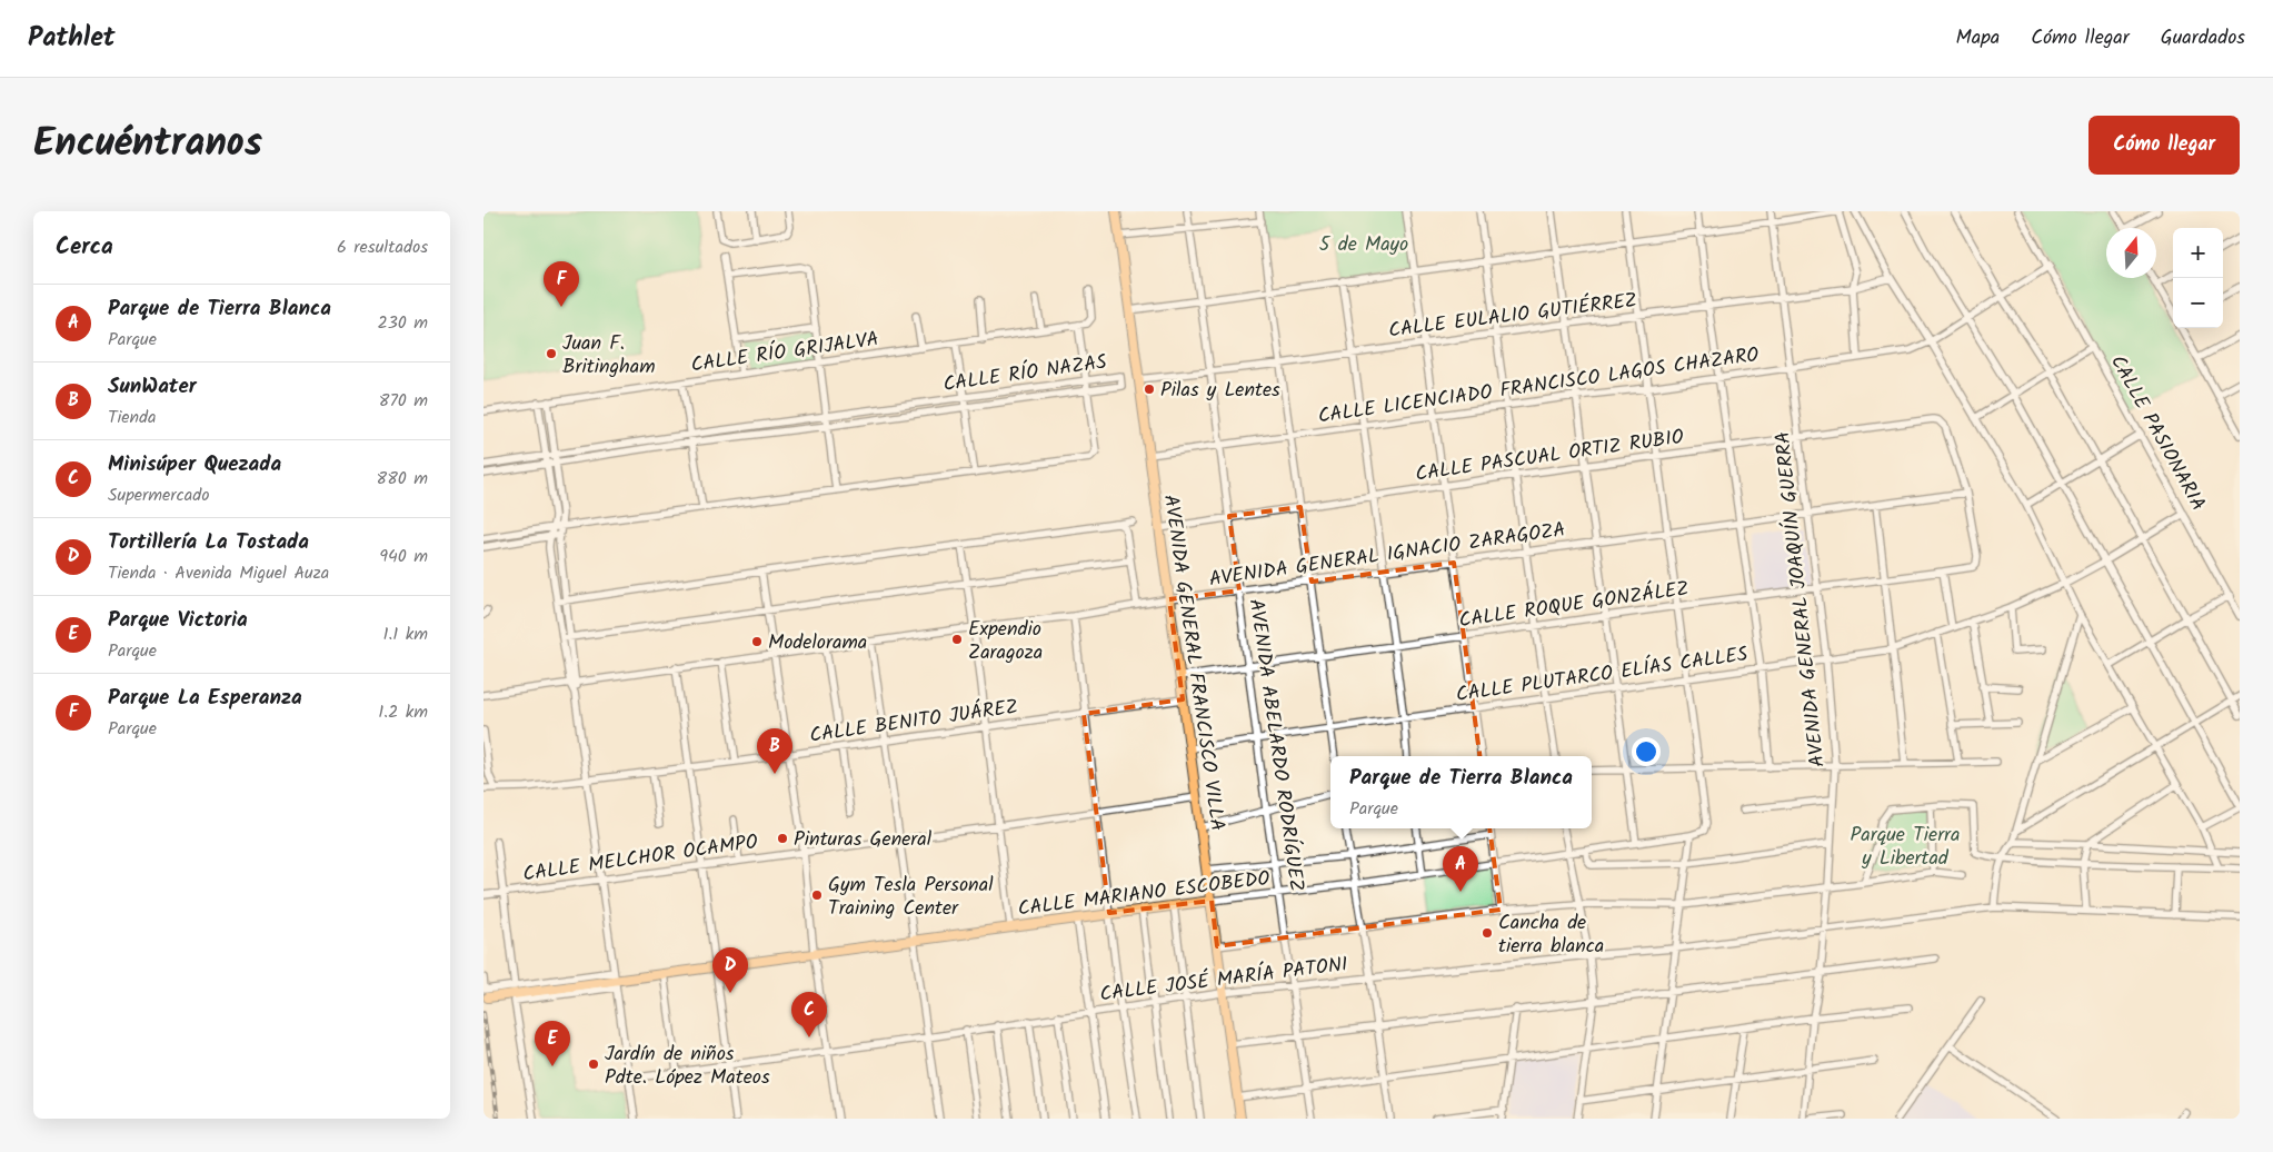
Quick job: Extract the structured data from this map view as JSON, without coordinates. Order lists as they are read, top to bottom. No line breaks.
{"streets":{"main road":["AVENIDA GENERAL FRANCISCO VILLA","CALLE MARIANO ESCOBEDO"],"street":["CALLE EULALIO GUTIÉRREZ","CALLE RÍO GRIJALVA","CALLE RÍO NAZAS","CALLE LICENCIADO FRANCISCO LAGOS CHAZARO","CALLE PASIONARIA","CALLE PASCUAL ORTIZ RUBIO","AVENIDA GENERAL IGNACIO ZARAGOZA","AVENIDA GENERAL JOAQUÍN GUERRA","CALLE ROQUE GONZÁLEZ","CALLE PLUTARCO ELÍAS CALLES","CALLE BENITO JUÁREZ","AVENIDA ABELARDO RODRÍGUEZ","CALLE MELCHOR OCAMPO","CALLE JOSÉ MARÍA PATONI"]},"crossings":[["CALLE EULALIO GUTIÉRREZ","AVENIDA GENERAL JOAQUÍN GUERRA"],["CALLE EULALIO GUTIÉRREZ","AVENIDA GENERAL FRANCISCO VILLA"],["CALLE EULALIO GUTIÉRREZ","AVENIDA ABELARDO RODRÍGUEZ"],["CALLE LICENCIADO FRANCISCO LAGOS CHAZARO","CALLE PASIONARIA"],["CALLE LICENCIADO FRANCISCO LAGOS CHAZARO","AVENIDA GENERAL JOAQUÍN GUERRA"],["CALLE LICENCIADO FRANCISCO LAGOS CHAZARO","AVENIDA GENERAL FRANCISCO VILLA"],["CALLE LICENCIADO FRANCISCO LAGOS CHAZARO","AVENIDA ABELARDO RODRÍGUEZ"],["CALLE PASIONARIA","CALLE PLUTARCO ELÍAS CALLES"],["CALLE PASCUAL ORTIZ RUBIO","AVENIDA GENERAL IGNACIO ZARAGOZA"],["CALLE PASCUAL ORTIZ RUBIO","AVENIDA GENERAL JOAQUÍN GUERRA"],["CALLE PASCUAL ORTIZ RUBIO","CALLE ROQUE GONZÁLEZ"],["CALLE PASCUAL ORTIZ RUBIO","AVENIDA GENERAL FRANCISCO VILLA"],["CALLE PASCUAL ORTIZ RUBIO","AVENIDA ABELARDO RODRÍGUEZ"],["AVENIDA GENERAL IGNACIO ZARAGOZA","AVENIDA GENERAL JOAQUÍN GUERRA"],["AVENIDA GENERAL IGNACIO ZARAGOZA","CALLE ROQUE GONZÁLEZ"],["AVENIDA GENERAL IGNACIO ZARAGOZA","AVENIDA GENERAL FRANCISCO VILLA"],["AVENIDA GENERAL IGNACIO ZARAGOZA","AVENIDA ABELARDO RODRÍGUEZ"],["AVENIDA GENERAL JOAQUÍN GUERRA","CALLE ROQUE GONZÁLEZ"],["AVENIDA GENERAL JOAQUÍN GUERRA","CALLE PLUTARCO ELÍAS CALLES"],["AVENIDA GENERAL JOAQUÍN GUERRA","CALLE JOSÉ MARÍA PATONI"],["CALLE ROQUE GONZÁLEZ","AVENIDA GENERAL FRANCISCO VILLA"],["CALLE ROQUE GONZÁLEZ","AVENIDA ABELARDO RODRÍGUEZ"],["AVENIDA GENERAL FRANCISCO VILLA","CALLE PLUTARCO ELÍAS CALLES"],["AVENIDA GENERAL FRANCISCO VILLA","CALLE BENITO JUÁREZ"],["AVENIDA GENERAL FRANCISCO VILLA","CALLE MELCHOR OCAMPO"],["AVENIDA GENERAL FRANCISCO VILLA","CALLE MARIANO ESCOBEDO"],["AVENIDA GENERAL FRANCISCO VILLA","CALLE JOSÉ MARÍA PATONI"],["CALLE PLUTARCO ELÍAS CALLES","AVENIDA ABELARDO RODRÍGUEZ"],["AVENIDA ABELARDO RODRÍGUEZ","CALLE MARIANO ESCOBEDO"],["AVENIDA ABELARDO RODRÍGUEZ","CALLE JOSÉ MARÍA PATONI"]],"parks":["5 de Mayo","Parque Tierra y Libertad"],"places":["Juan F. Britingham","Pilas y Lentes","Expendio Zaragoza","Modelorama","Pinturas General","Gym Tesla Personal Training Center","Cancha de tierra blanca","Jardín de niños Pdte. López Mateos"],"north":"top","page":{"header":"Pathlet","nav":["Mapa","Cómo llegar","Guardados"],"title":"Encuéntranos","buttons":"Cómo llegar","heading":["Cerca","6 resultados"],"map_buttons":["+","−"],"pins":["F","B","A","D","C","E"],"list":[{"mark":"A","name":"Parque de Tierra Blanca","note":"Parque","value":"230 m"},{"mark":"B","name":"SunWater","note":"Tienda","value":"870 m"},{"mark":"C","name":"Minisúper Quezada","note":"Supermercado","value":"880 m"},{"mark":"D","name":"Tortillería La Tostada","note":"Tienda · Avenida Miguel Auza","value":"940 m"},{"mark":"E","name":"Parque Victoria","note":"Parque","value":"1.1 km"},{"mark":"F","name":"Parque La Esperanza","note":"Parque","value":"1.2 km"}],"popup":["Parque de Tierra Blanca","Parque"]}}
